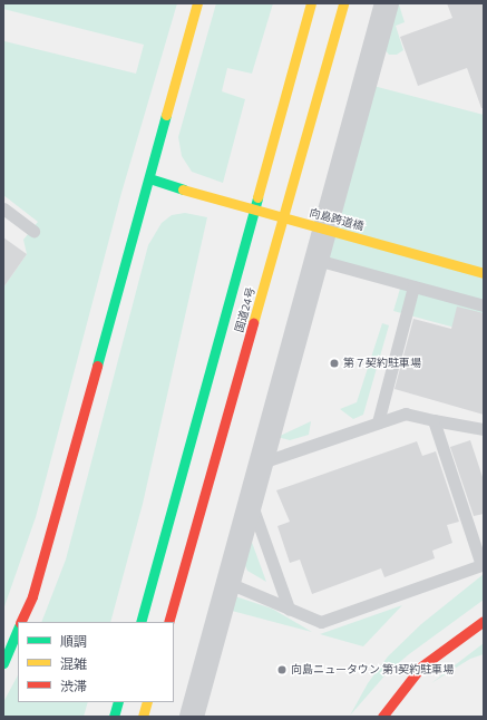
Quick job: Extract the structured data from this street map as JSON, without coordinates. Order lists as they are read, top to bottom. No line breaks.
{"streets":{"main road":["向島跨道橋","国道24号"]},"places":["第７契約駐車場","向島ニュータウン 第1契約駐車場"],"legend":["順調","混雑","渋滞"]}
